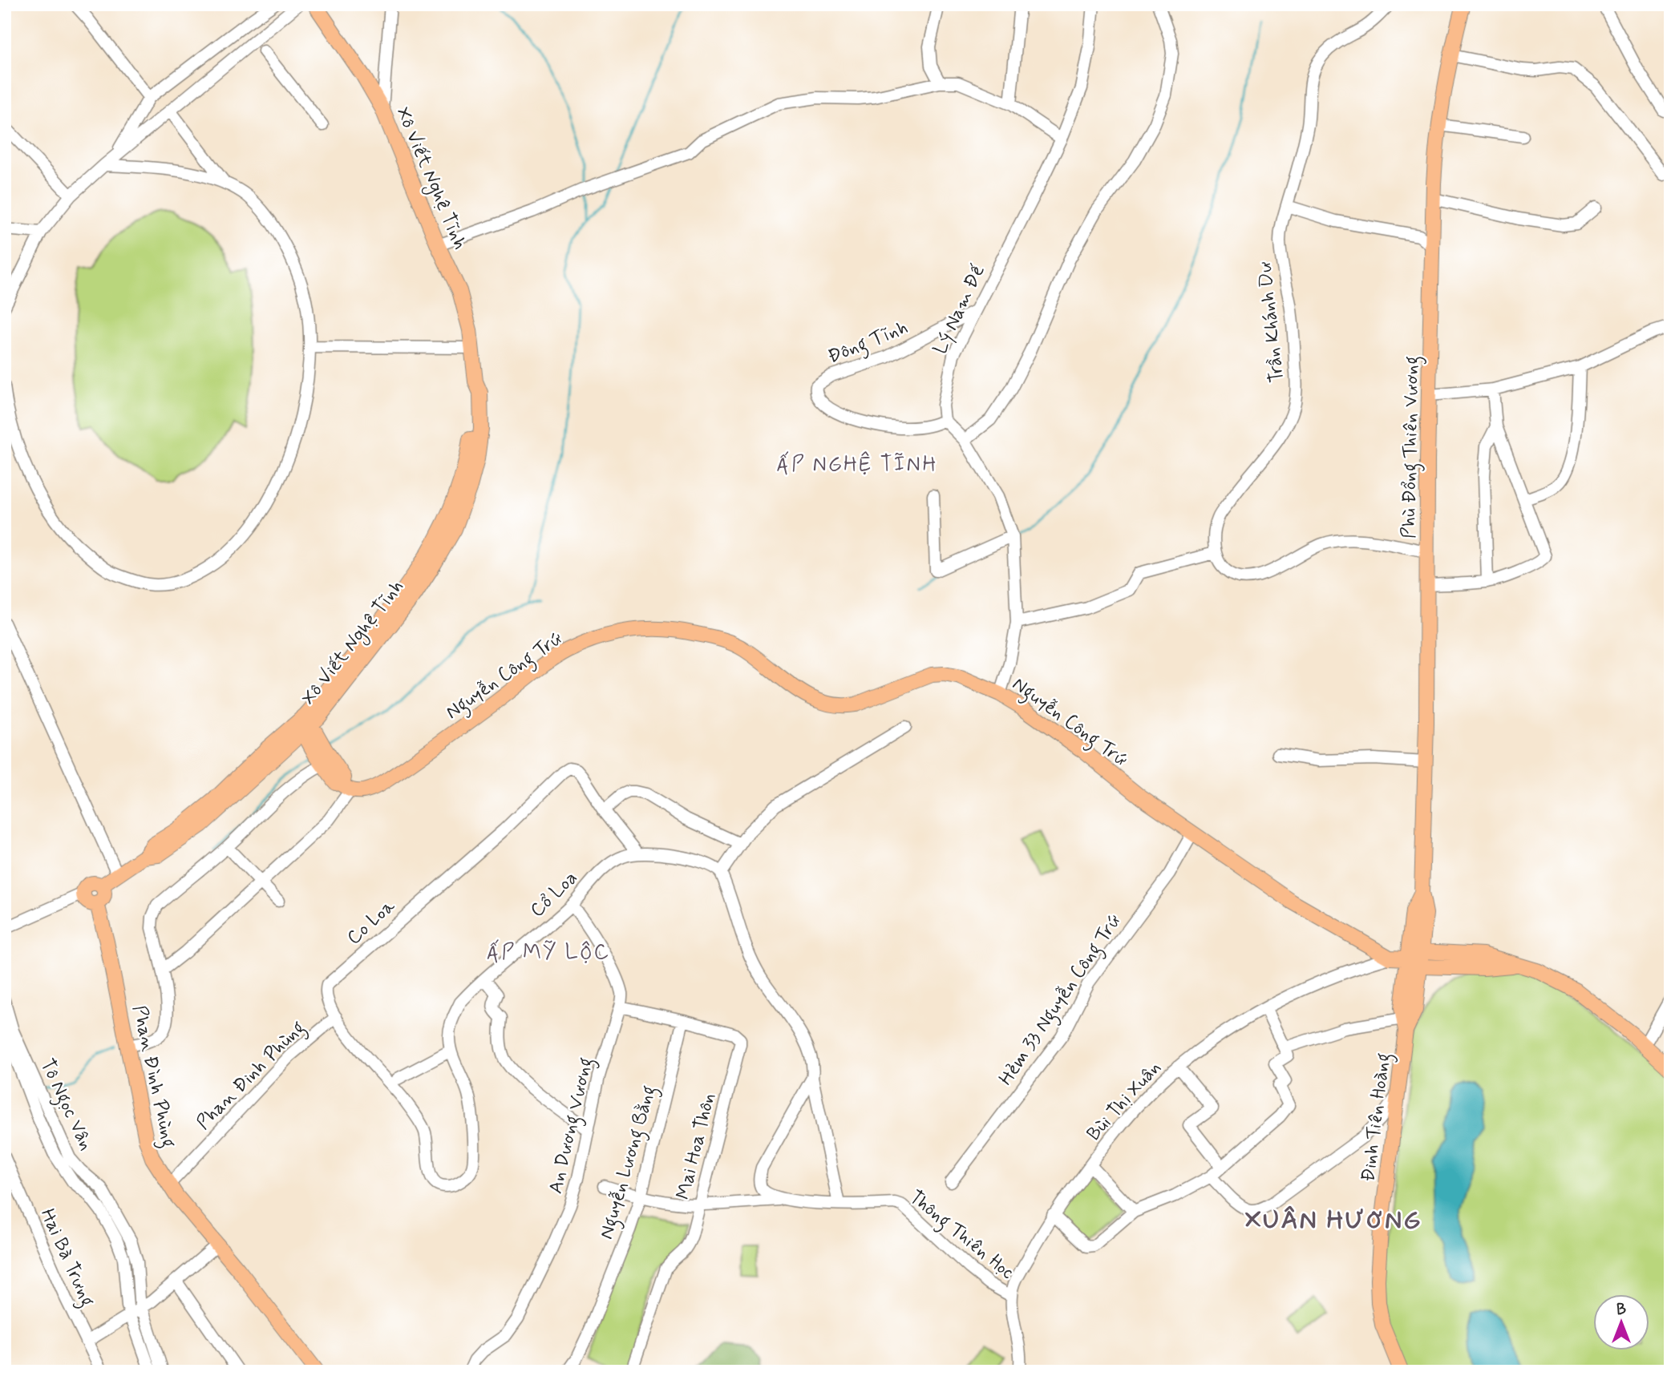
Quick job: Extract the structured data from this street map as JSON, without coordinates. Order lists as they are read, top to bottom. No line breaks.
{"streets":{"main road":["Xô Viết Nghệ Tĩnh","Phù Đổng Thiên Vương","Nguyễn Công Trứ","Phan Đình Phùng","Đinh Tiên Hoàng"],"street":["Lý Nam Đế","Trần Khánh Dư","Đông Tĩnh","Cổ Loa","Co Loa","Hẻm 33 Nguyễn Công Trứ","Phan Đinh Phùng","Bùi Thị Xuân","Tô Ngọc Vân","An Dương Vương","Mai Hoa Thôn","Nguyễn Lương Bằng","Thông Thiên Học","Hai Bà Trưng"]},"crossings":[["Xô Viết Nghệ Tĩnh","Phan Đình Phùng"],["Lý Nam Đế","Đông Tĩnh"],["Phù Đổng Thiên Vương","Đinh Tiên Hoàng"],["Nguyễn Công Trứ","Hẻm 33 Nguyễn Công Trứ"],["Nguyễn Công Trứ","Bùi Thị Xuân"],["Cổ Loa","Co Loa"],["Cổ Loa","An Dương Vương"],["Co Loa","Phan Đinh Phùng"],["Phan Đinh Phùng","Phan Đình Phùng"],["Bùi Thị Xuân","Thông Thiên Học"],["An Dương Vương","Mai Hoa Thôn"],["Mai Hoa Thôn","Nguyễn Lương Bằng"],["Mai Hoa Thôn","Thông Thiên Học"],["Nguyễn Lương Bằng","Thông Thiên Học"]],"districts":["ẤP NGHỆ TĨNH","ẤP MỸ LỘC","XUÂN HƯƠNG"],"north":"top"}
